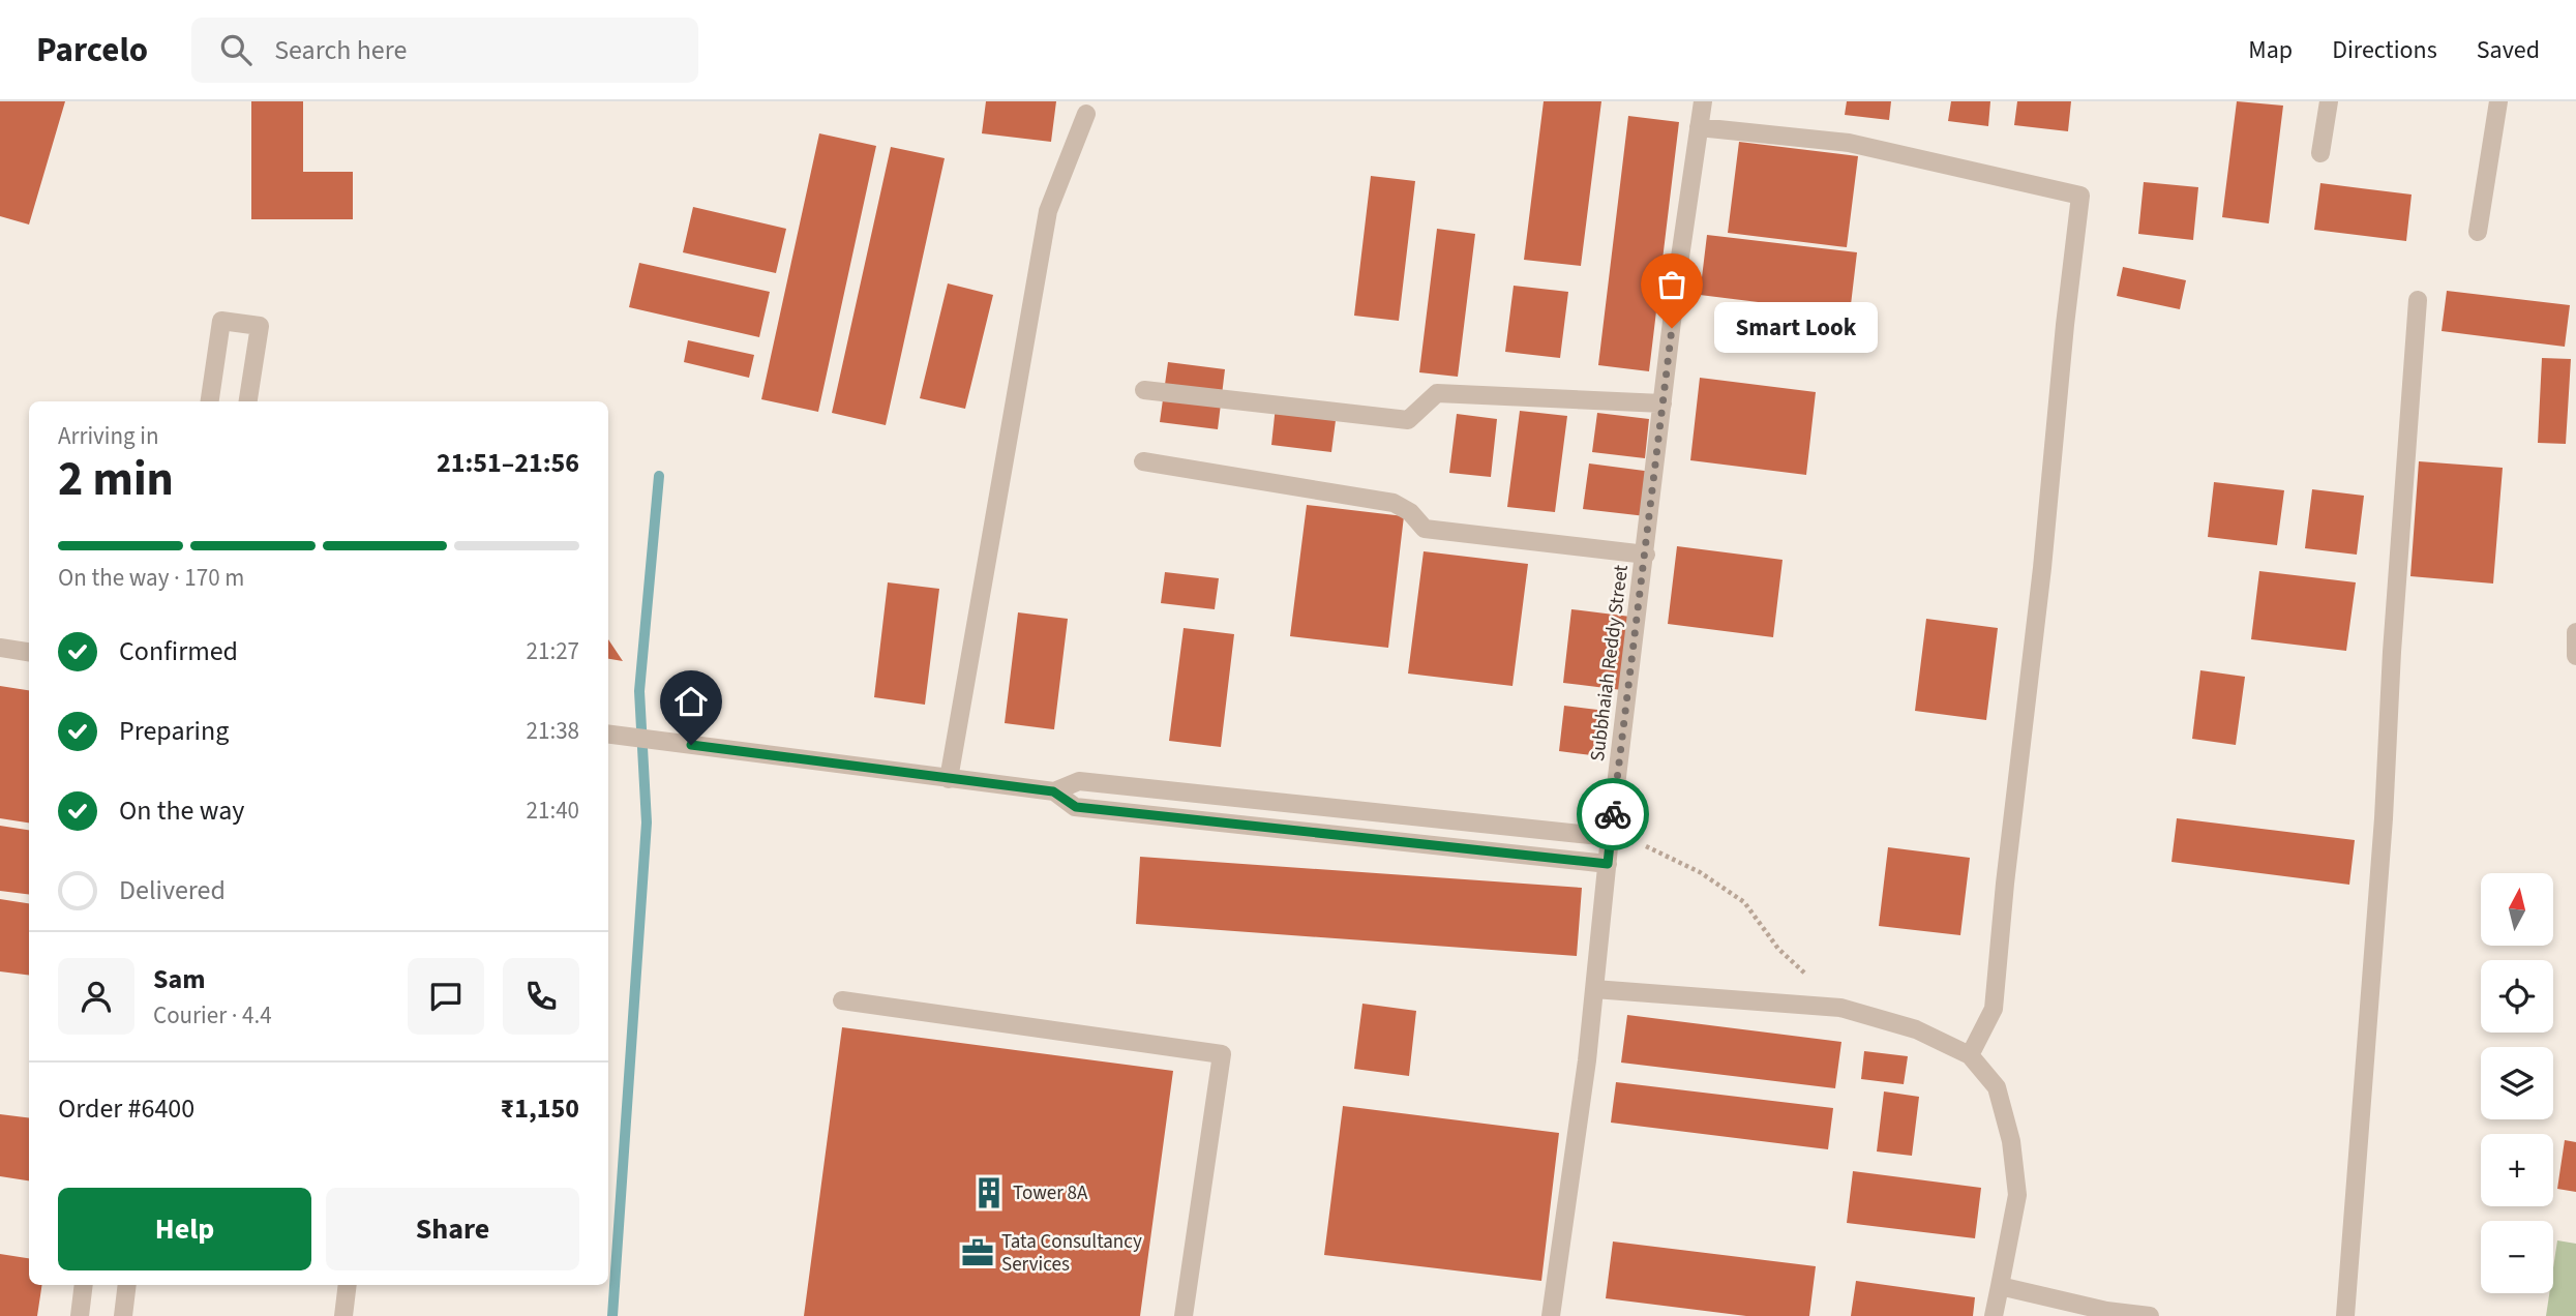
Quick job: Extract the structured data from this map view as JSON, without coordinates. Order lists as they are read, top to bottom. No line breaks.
{"streets":{"street":["Subbhaiah Reddy Street"]},"places":{"other":["Smart Look"],"building":["Tower 8A"],"office":["Tata Consultancy Services"]},"north":"top","page":{"header":"Parcelo","search":"Search here","nav":["Map","Directions","Saved"],"bubble":"Smart Look","heading":["2 min","Arriving in","21:51–21:56"],"panel":["Sam","Courier · 4.4","Order #6400","₹1,150"],"bar":"On the way · 170 m","list":[["Confirmed","21:27"],["Preparing","21:38"],["On the way","21:40"],"Delivered"],"map_buttons":["+","−"],"buttons":["Help","Share"]}}
